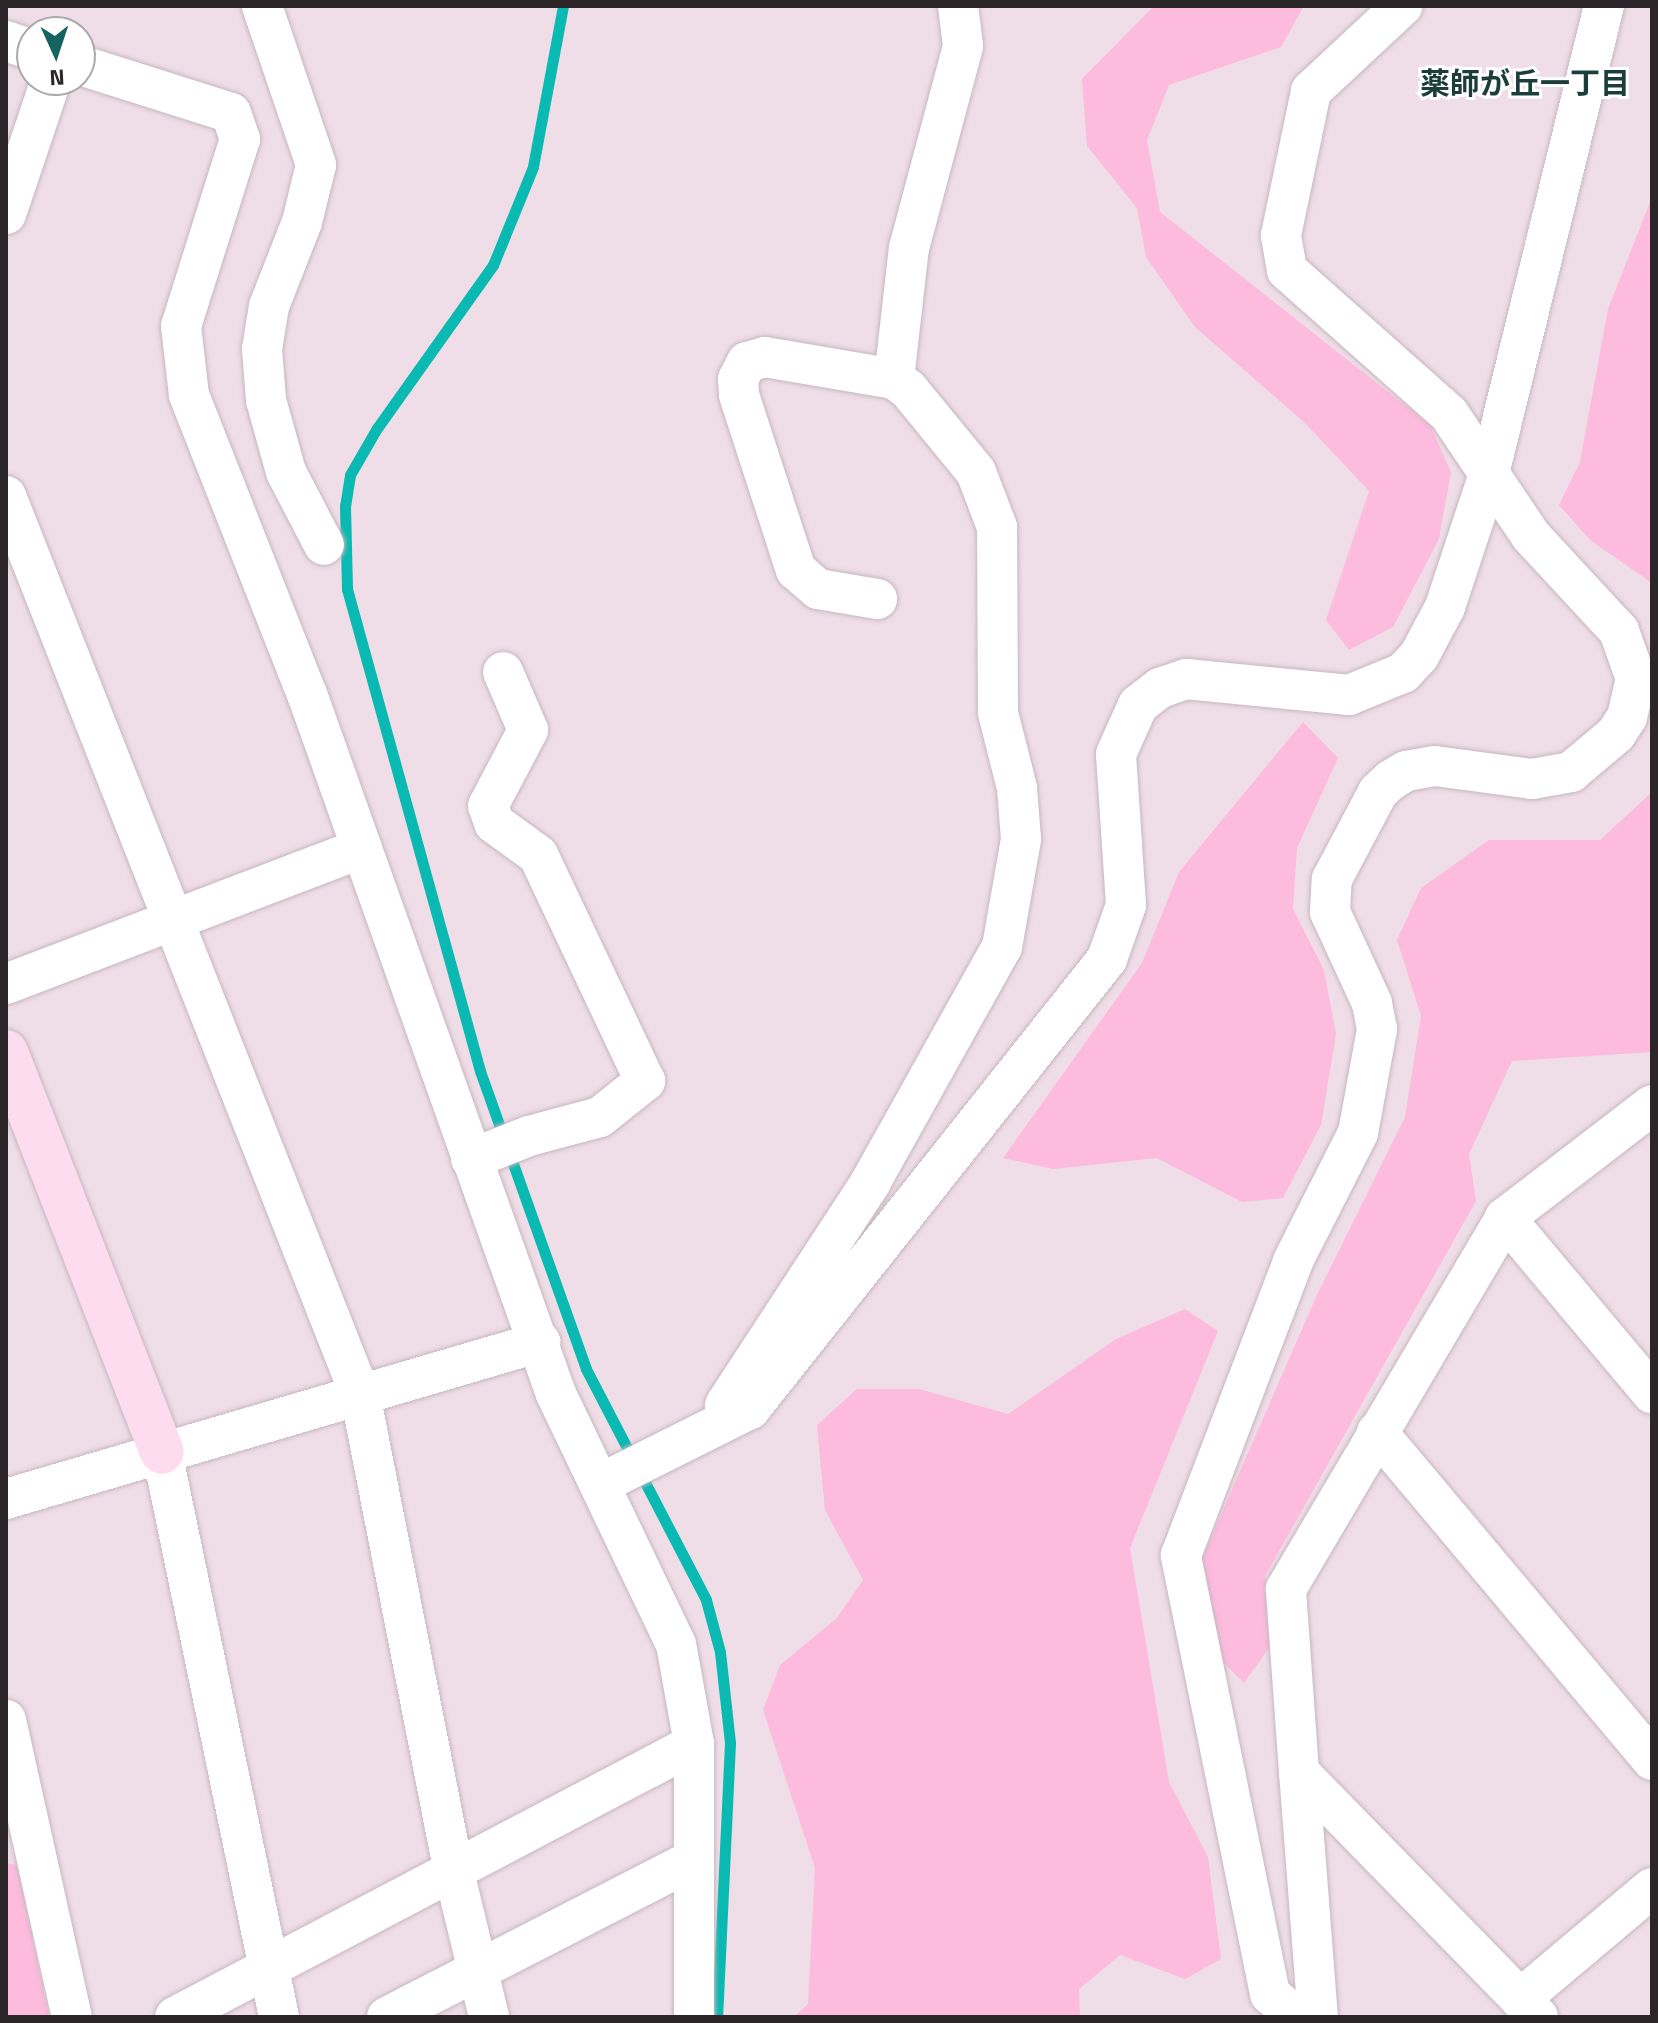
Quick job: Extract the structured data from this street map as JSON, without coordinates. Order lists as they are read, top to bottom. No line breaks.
{"districts":["薬師が丘一丁目"],"north":"bottom"}
